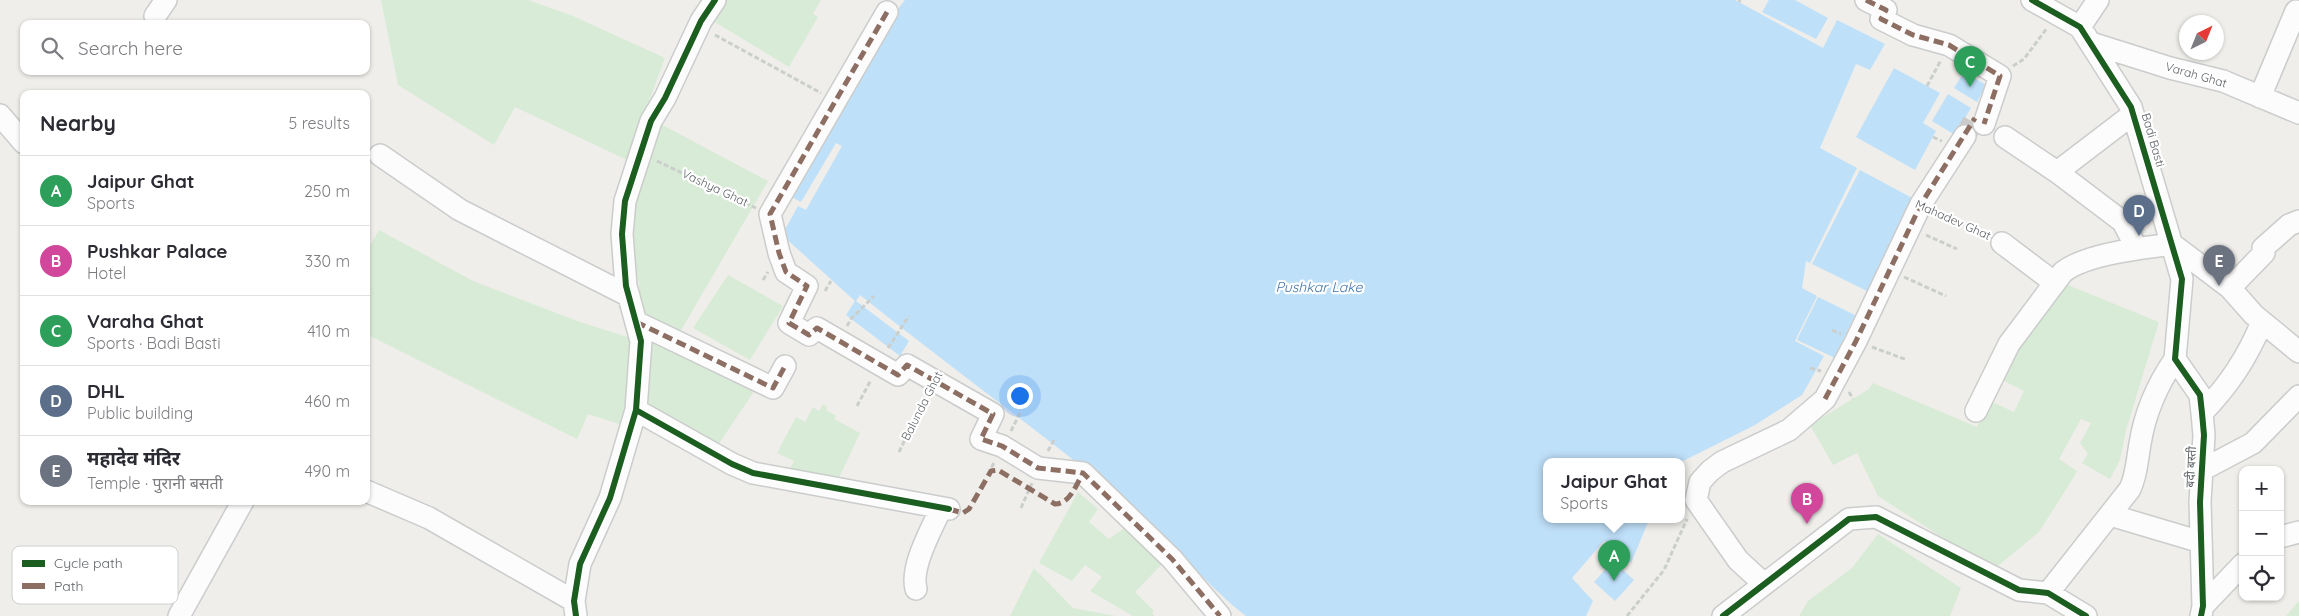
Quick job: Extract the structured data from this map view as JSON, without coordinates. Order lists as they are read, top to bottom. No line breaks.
{"streets":{"street":["Varah Ghat","Badi Basti","बदी बस्ती"],"path":["Vashya Ghat","Mahadev Ghat","Balunda Ghat"]},"crossings":[["Varah Ghat","Badi Basti"],["Badi Basti","बदी बस्ती"]],"water":["Pushkar Lake"],"legend":["Cycle path","Path"],"north":"top right","page":{"search":"Search here","pins":["C","D","E","B","A"],"heading":["Nearby","5 results"],"list":[{"mark":"A","name":"Jaipur Ghat","note":"Sports","value":"250 m"},{"mark":"B","name":"Pushkar Palace","note":"Hotel","value":"330 m"},{"mark":"C","name":"Varaha Ghat","note":"Sports · Badi Basti","value":"410 m"},{"mark":"D","name":"DHL","note":"Public building","value":"460 m"},{"mark":"E","name":"महादेव मंदिर","note":"Temple · पुरानी बसती","value":"490 m"}],"popup":["Jaipur Ghat","Sports"],"map_buttons":["+","−"]}}
